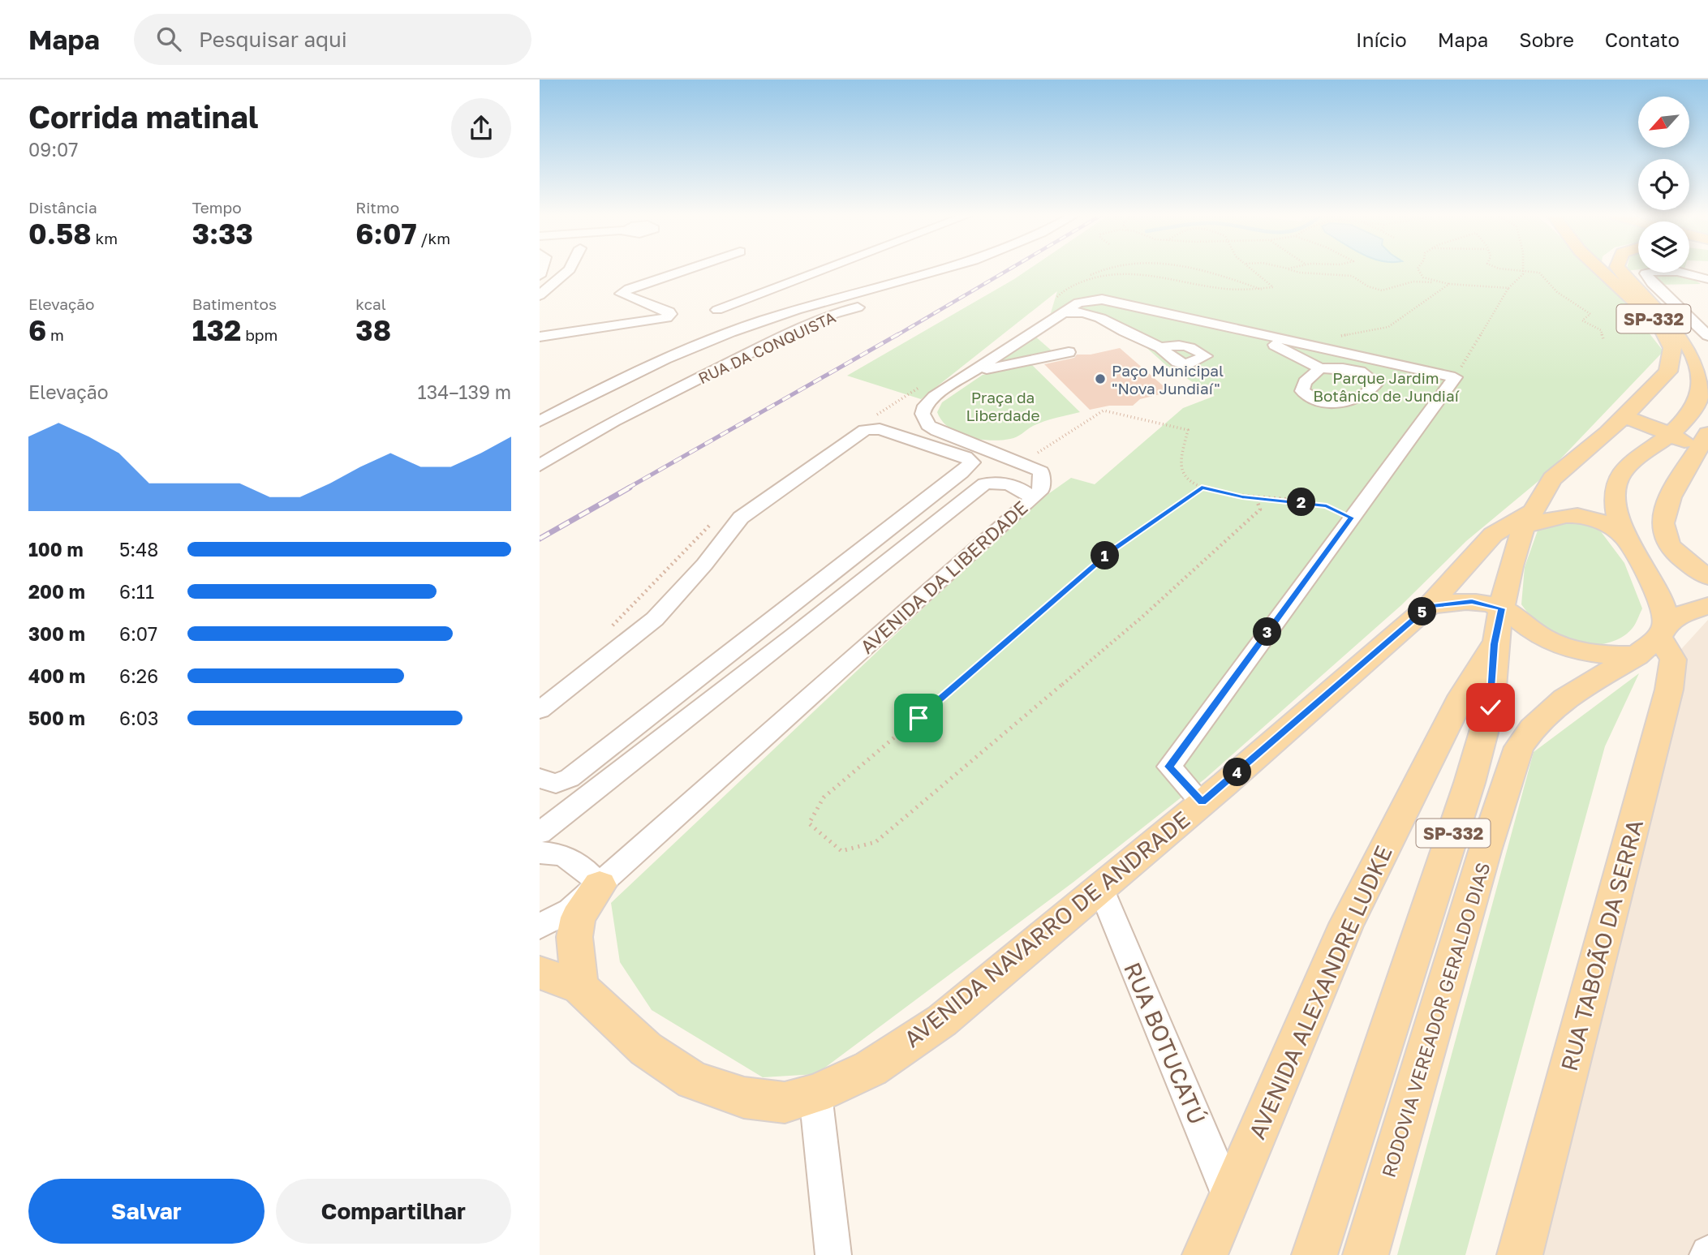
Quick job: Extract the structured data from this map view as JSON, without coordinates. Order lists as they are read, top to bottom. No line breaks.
{"streets":{"main road":["SP-332","AVENIDA NAVARRO DE ANDRADE","RUA TABOÃO DA SERRA","AVENIDA ALEXANDRE LUDKE","RODOVIA VEREADOR GERALDO DIAS"],"street":["RUA DA CONQUISTA","AVENIDA DA LIBERDADE","RUA BOTUCATÚ"]},"crossings":[["SP-332","AVENIDA NAVARRO DE ANDRADE"],["SP-332","RUA TABOÃO DA SERRA"],["SP-332","RODOVIA VEREADOR GERALDO DIAS"],["AVENIDA NAVARRO DE ANDRADE","RUA TABOÃO DA SERRA"],["AVENIDA NAVARRO DE ANDRADE","RODOVIA VEREADOR GERALDO DIAS"],["AVENIDA NAVARRO DE ANDRADE","RUA BOTUCATÚ"],["RUA TABOÃO DA SERRA","RODOVIA VEREADOR GERALDO DIAS"],["AVENIDA ALEXANDRE LUDKE","RODOVIA VEREADOR GERALDO DIAS"],["AVENIDA ALEXANDRE LUDKE","RUA BOTUCATÚ"]],"parks":["Parque Jardim Botânico de Jundiaí","Praça da Liberdade"],"places":["Paço Municipal \"Nova Jundiaí\""],"north":"bottom left","page":{"header":"Mapa","search":"Pesquisar aqui","nav":["Início","Mapa","Sobre","Contato"],"heading":["Corrida matinal","09:07"],"stats":[["Distância","0.58 km"],["Tempo","3:33"],["Ritmo","6:07 /km"],["Elevação","6 m"],["Batimentos","132 bpm"],["kcal","38"]],"chart":["Elevação","134–139 m"],"pins":["2","1","5","3","4"],"list":[{"name":"100 m","note":"5:48"},{"name":"200 m","note":"6:11"},{"name":"300 m","note":"6:07"},{"name":"400 m","note":"6:26"},{"name":"500 m","note":"6:03"}],"buttons":["Salvar","Compartilhar"]}}
